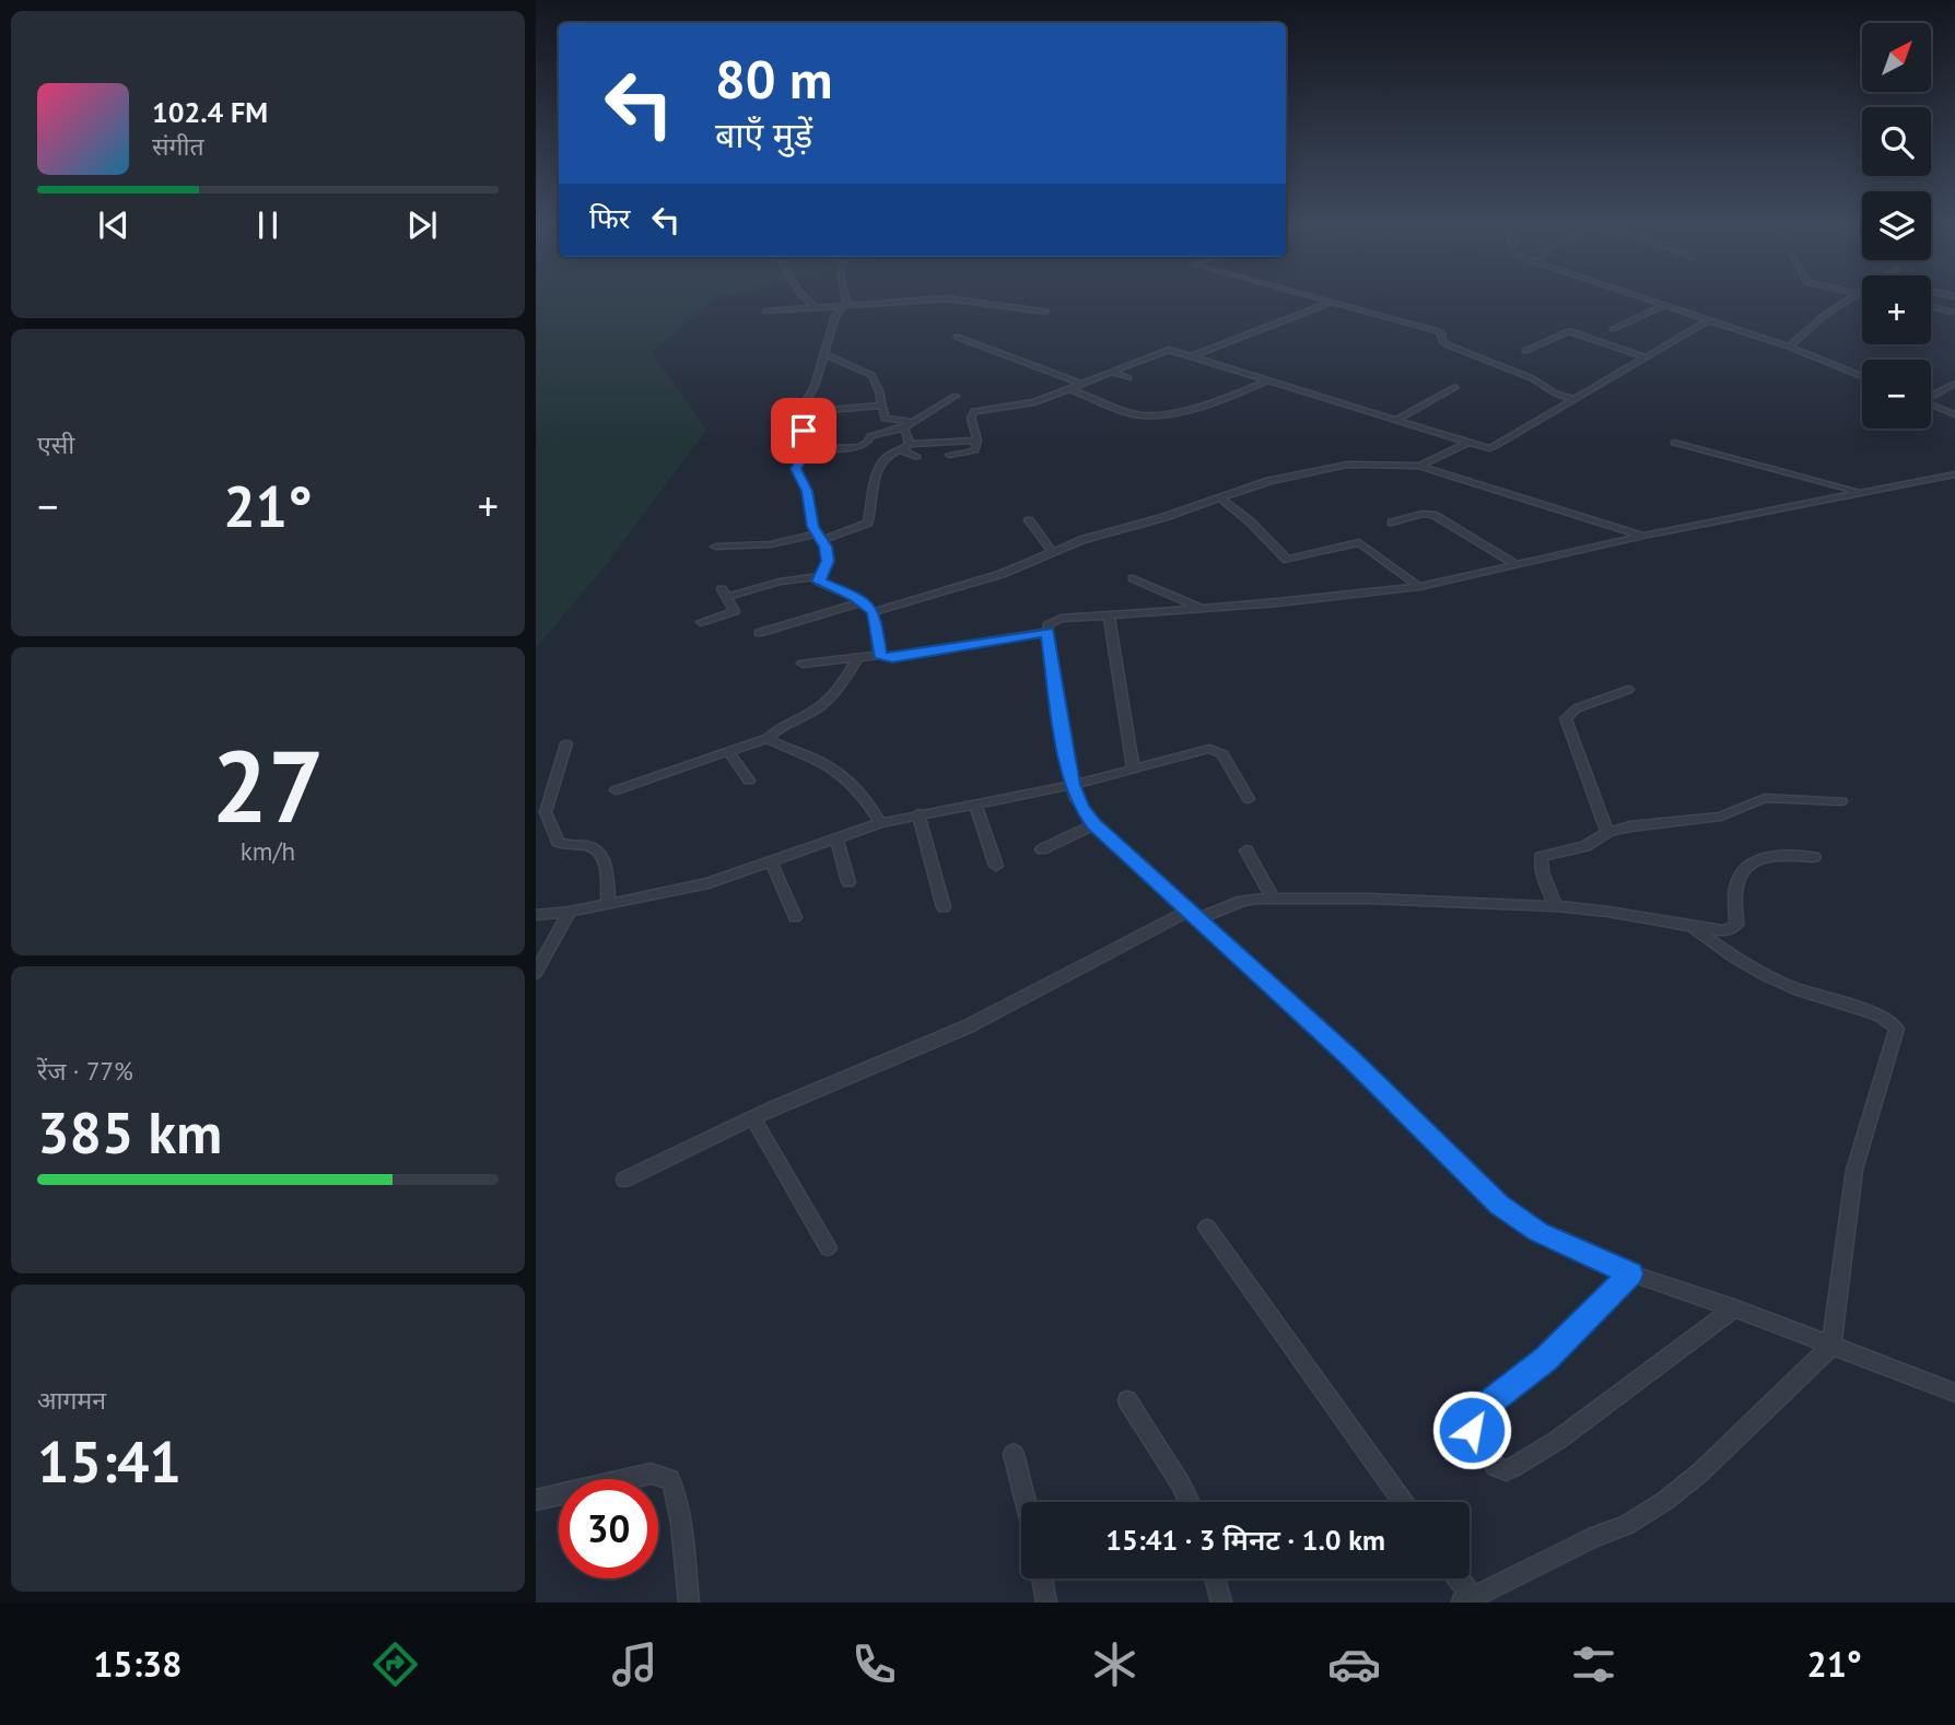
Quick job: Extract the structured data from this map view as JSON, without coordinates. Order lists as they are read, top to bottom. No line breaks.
{"north":"top right","page":{"map_buttons":["+","−"],"turn":["80 m","बाएँ मुड़ें"],"song":["102.4 FM","संगीत"],"then":"फिर","tile":["एसी",["27","km/h"],["रेंज · 77%","385 km"],["आगमन","15:41"]],"heat":["−","21°","+"],"limit":"30","trip":"15:41 · 3 मिनट · 1.0 km","tabs":["15:38","21°"]}}
